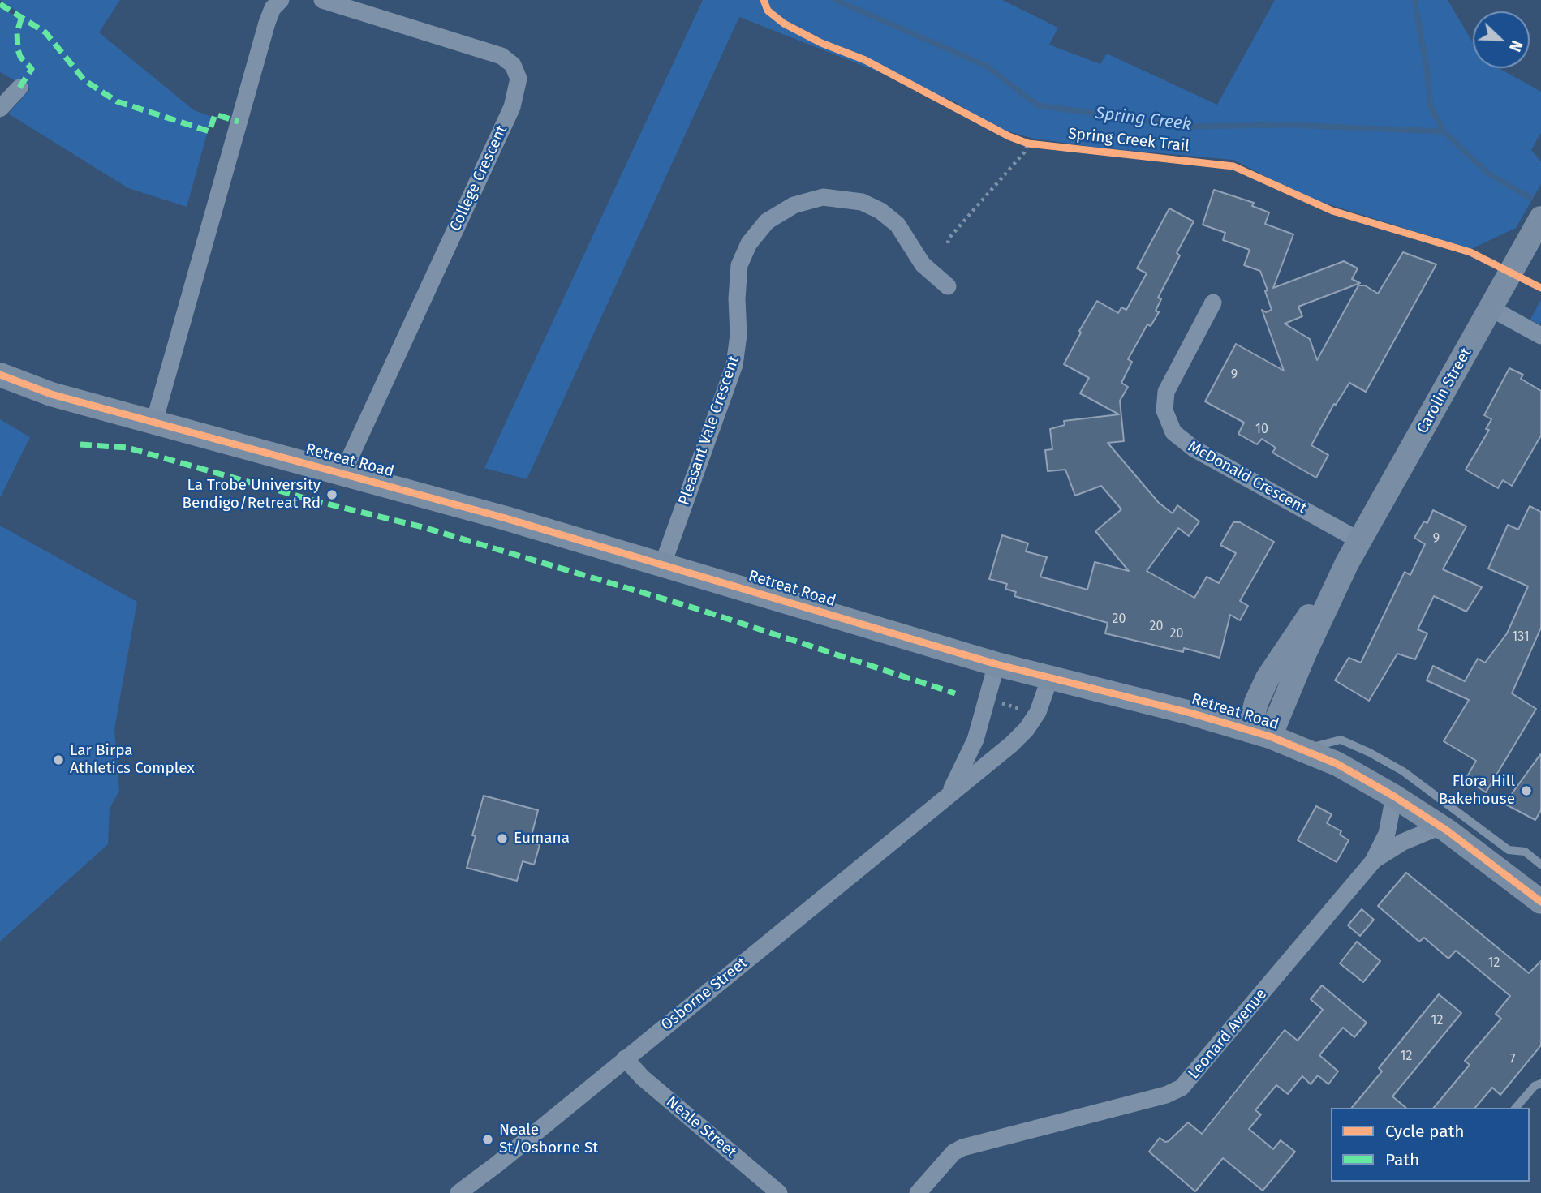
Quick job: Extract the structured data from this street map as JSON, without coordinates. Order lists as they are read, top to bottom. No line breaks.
{"streets":{"street":["College Crescent","Carolin Street","Pleasant Vale Crescent","Retreat Road","McDonald Crescent","Osborne Street","Leonard Avenue","Neale Street"],"cycle path":["Spring Creek Trail"]},"crossings":[["College Crescent","Retreat Road"],["Carolin Street","Retreat Road"],["Carolin Street","McDonald Crescent"],["Pleasant Vale Crescent","Retreat Road"],["Retreat Road","Osborne Street"],["Retreat Road","Leonard Avenue"],["Osborne Street","Neale Street"]],"water":["Spring Creek"],"places":["La Trobe University Bendigo/Retreat Rd","Lar Birpa Athletics Complex","Flora Hill Bakehouse","Eumana","Neale St/Osborne St"],"house_numbers":["9","10","9","20","20","20","131","12","12","12","7"],"legend":["Cycle path","Path"],"north":"bottom right"}
